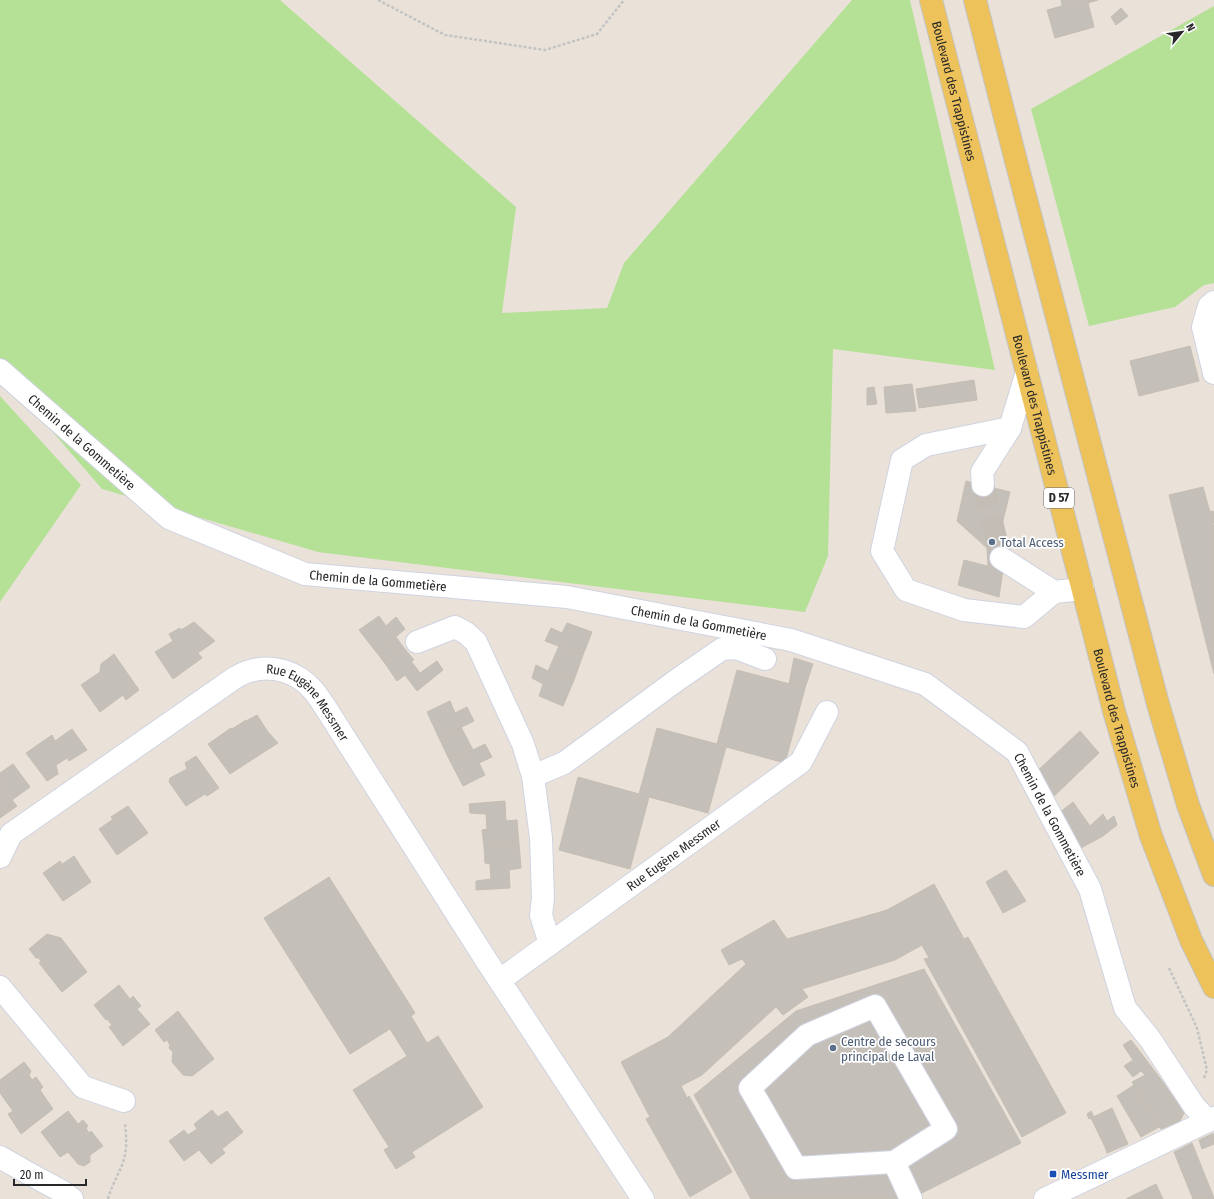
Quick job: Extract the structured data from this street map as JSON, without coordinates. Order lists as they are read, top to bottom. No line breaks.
{"streets":{"main road":["Boulevard des Trappistines","D 57"],"street":["Chemin de la Gommetière","Rue Eugène Messmer"]},"places":{"other":["Total Access","Centre de secours principal de Laval"],"transit":["Messmer"]},"scale_bar":"20 m","north":"top right"}
